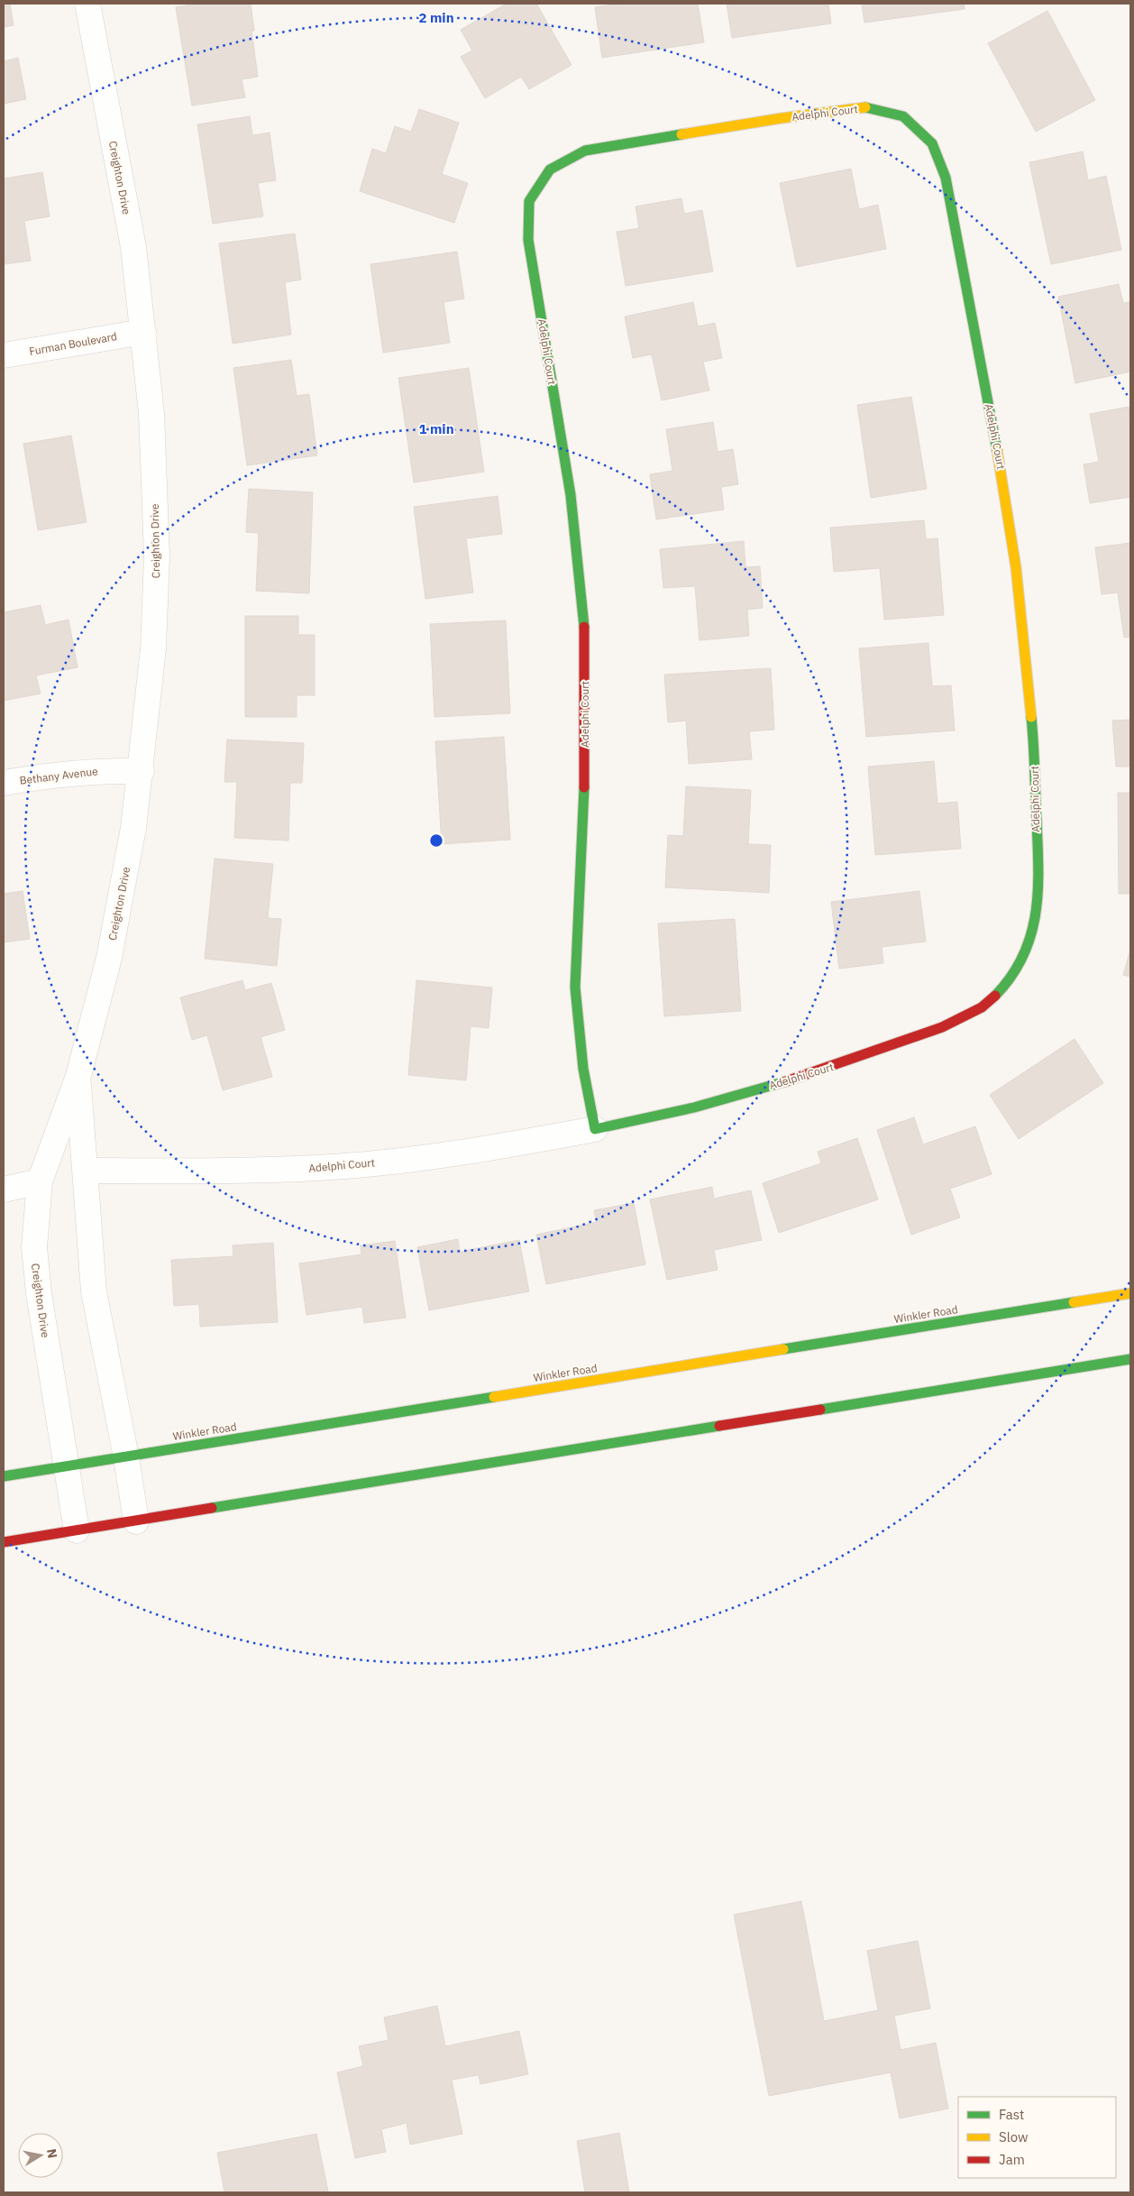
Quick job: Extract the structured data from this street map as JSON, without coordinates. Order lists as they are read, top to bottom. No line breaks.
{"streets":{"street":["Adelphi Court","Creighton Drive","Furman Boulevard","Bethany Avenue","Winkler Road"]},"crossings":[["Adelphi Court","Creighton Drive"],["Creighton Drive","Furman Boulevard"],["Creighton Drive","Bethany Avenue"],["Creighton Drive","Winkler Road"]],"legend":["Fast","Slow","Jam"],"north":"right","rings":["2 min","1 min"]}
